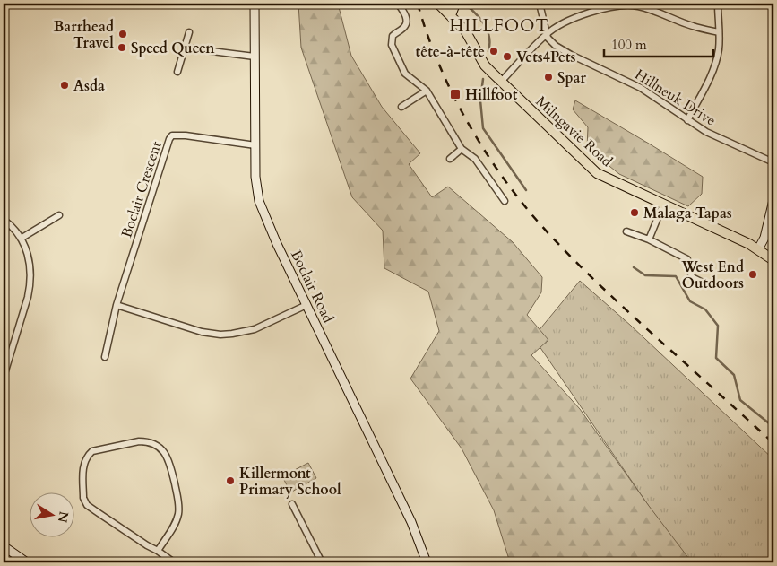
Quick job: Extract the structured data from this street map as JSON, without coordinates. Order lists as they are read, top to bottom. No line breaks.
{"streets":{"main road":["Milngavie Road","Boclair Road"],"street":["Hillneuk Drive","Boclair Crescent"]},"crossings":[["Boclair Crescent","Boclair Road"]],"districts":["HILLFOOT"],"places":{"other":["Barrhead Travel","Speed Queen","tête-à-tête","Vets4Pets","Spar","Asda","Malaga Tapas","West End Outdoors","Killermont Primary School"],"transit":["Hillfoot"]},"scale_bar":"100 m","north":"right"}
